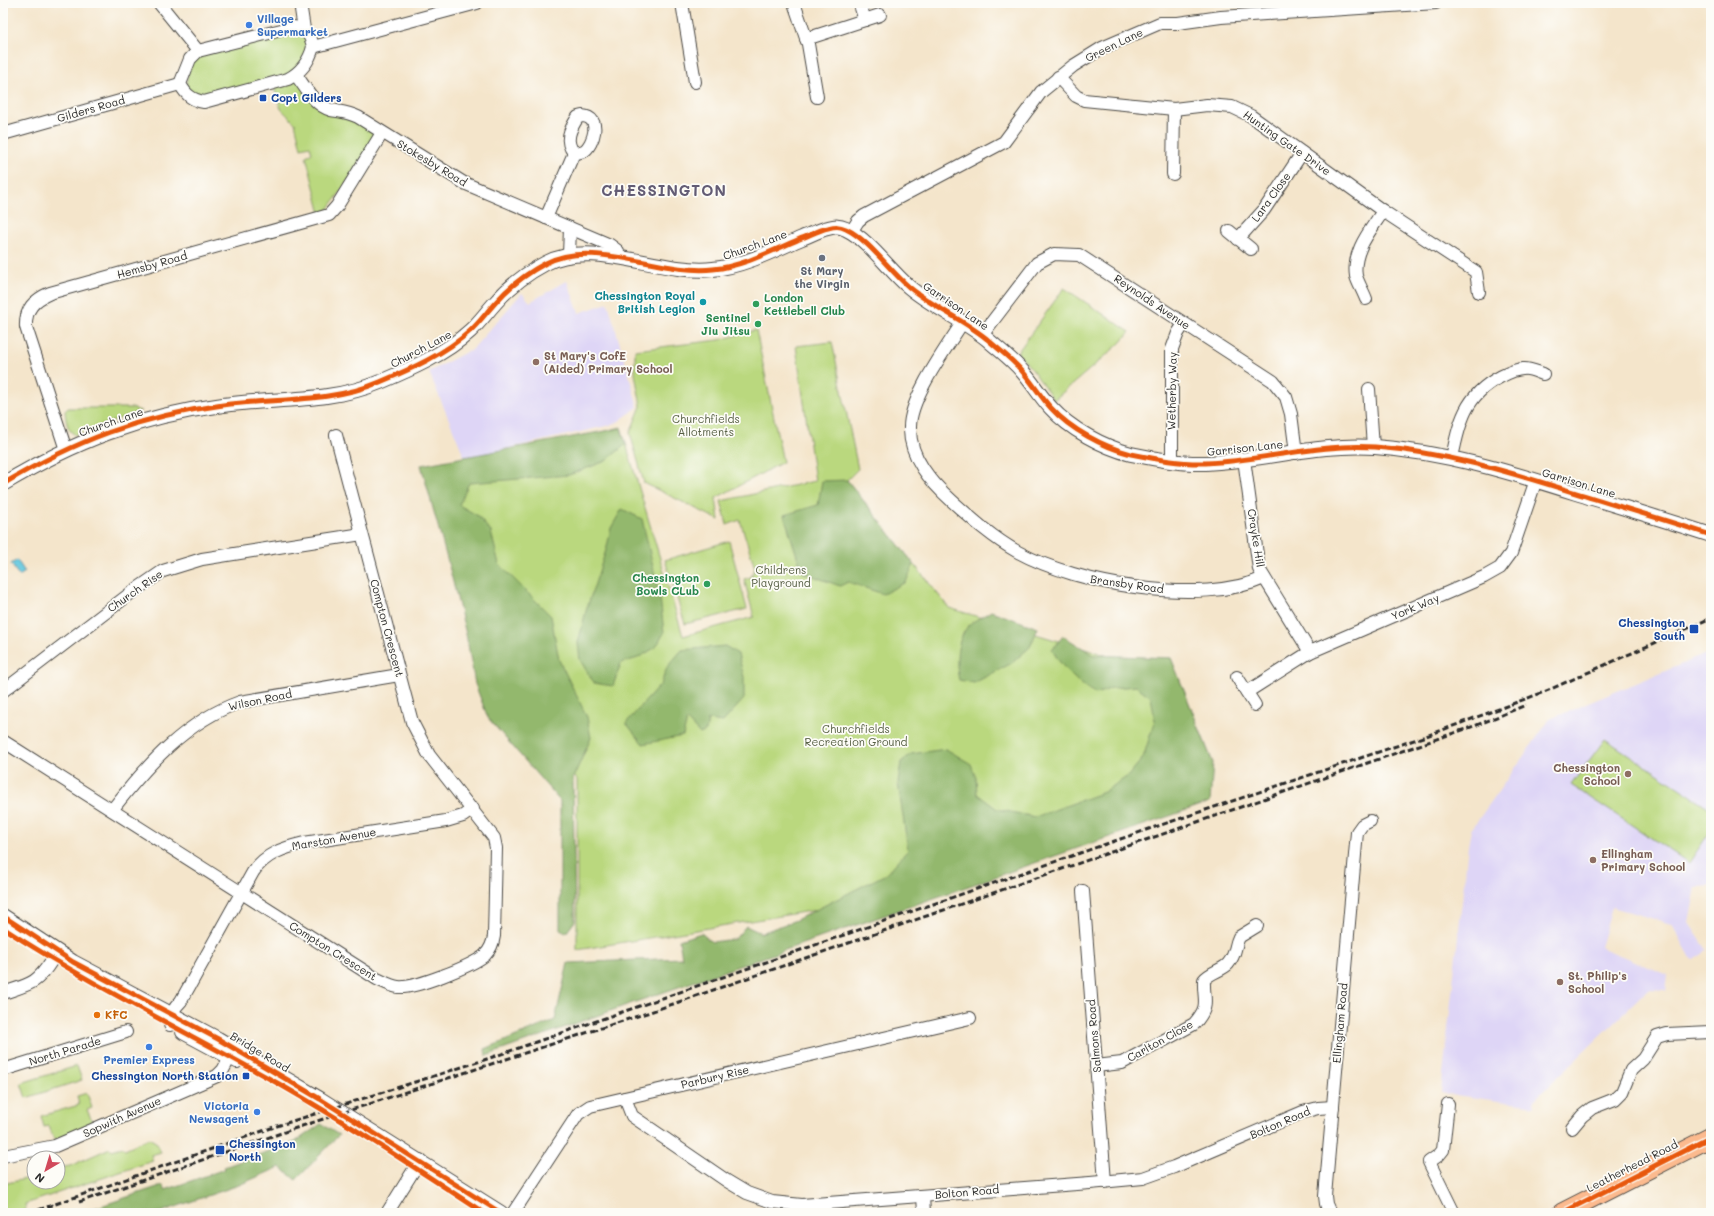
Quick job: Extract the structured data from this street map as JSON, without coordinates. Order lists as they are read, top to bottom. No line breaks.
{"streets":{"highway":["Leatherhead Road"],"street":["Green Lane","Gilders Road","Hunting Gate Drive","Stokesby Road","Lara Close","Church Lane","Hemsby Road","Reynolds Avenue","Garrison Lane","Wetherby Way","Crayke Hill","Bransby Road","Church Rise","York Way","Compton Crescent","Wilson Road","Marston Avenue","Ellingham Road","Salmons Road","Carlton Close","North Parade","Bridge Road","Parbury Rise","Sopwith Avenue","Bolton Road"]},"crossings":[["Green Lane","Hunting Gate Drive"],["Green Lane","Church Lane"],["Green Lane","Garrison Lane"],["Hunting Gate Drive","Lara Close"],["Stokesby Road","Church Lane"],["Stokesby Road","Hemsby Road"],["Church Lane","Hemsby Road"],["Church Lane","Garrison Lane"],["Reynolds Avenue","Garrison Lane"],["Reynolds Avenue","Wetherby Way"],["Garrison Lane","Wetherby Way"],["Garrison Lane","Crayke Hill"],["Garrison Lane","Bransby Road"],["Garrison Lane","York Way"],["Crayke Hill","Bransby Road"],["Crayke Hill","York Way"],["Church Rise","Compton Crescent"],["Compton Crescent","Wilson Road"],["Compton Crescent","Marston Avenue"],["Marston Avenue","Bridge Road"],["Ellingham Road","Bolton Road"],["Salmons Road","Carlton Close"],["Salmons Road","Bolton Road"],["Bridge Road","Sopwith Avenue"],["Parbury Rise","Bolton Road"]],"districts":["CHESSINGTON"],"parks":["Churchfields Allotments","Childrens Playground","Churchfields Recreation Ground"],"places":{"other":["Village Supermarket","St Mary the Virgin","Chessington Royal British Legion","London Kettlebell Club","Sentinel Jiu Jitsu","St Mary's CofE (Aided) Primary School","Chessington Bowls CLub","Chessington School","Ellingham Primary School","St. Philip's School","KFC","Premier Express","Victoria Newsagent"],"transit":["Copt Gilders","Chessington South","Chessington North Station","Chessington North"]},"north":"bottom left"}
